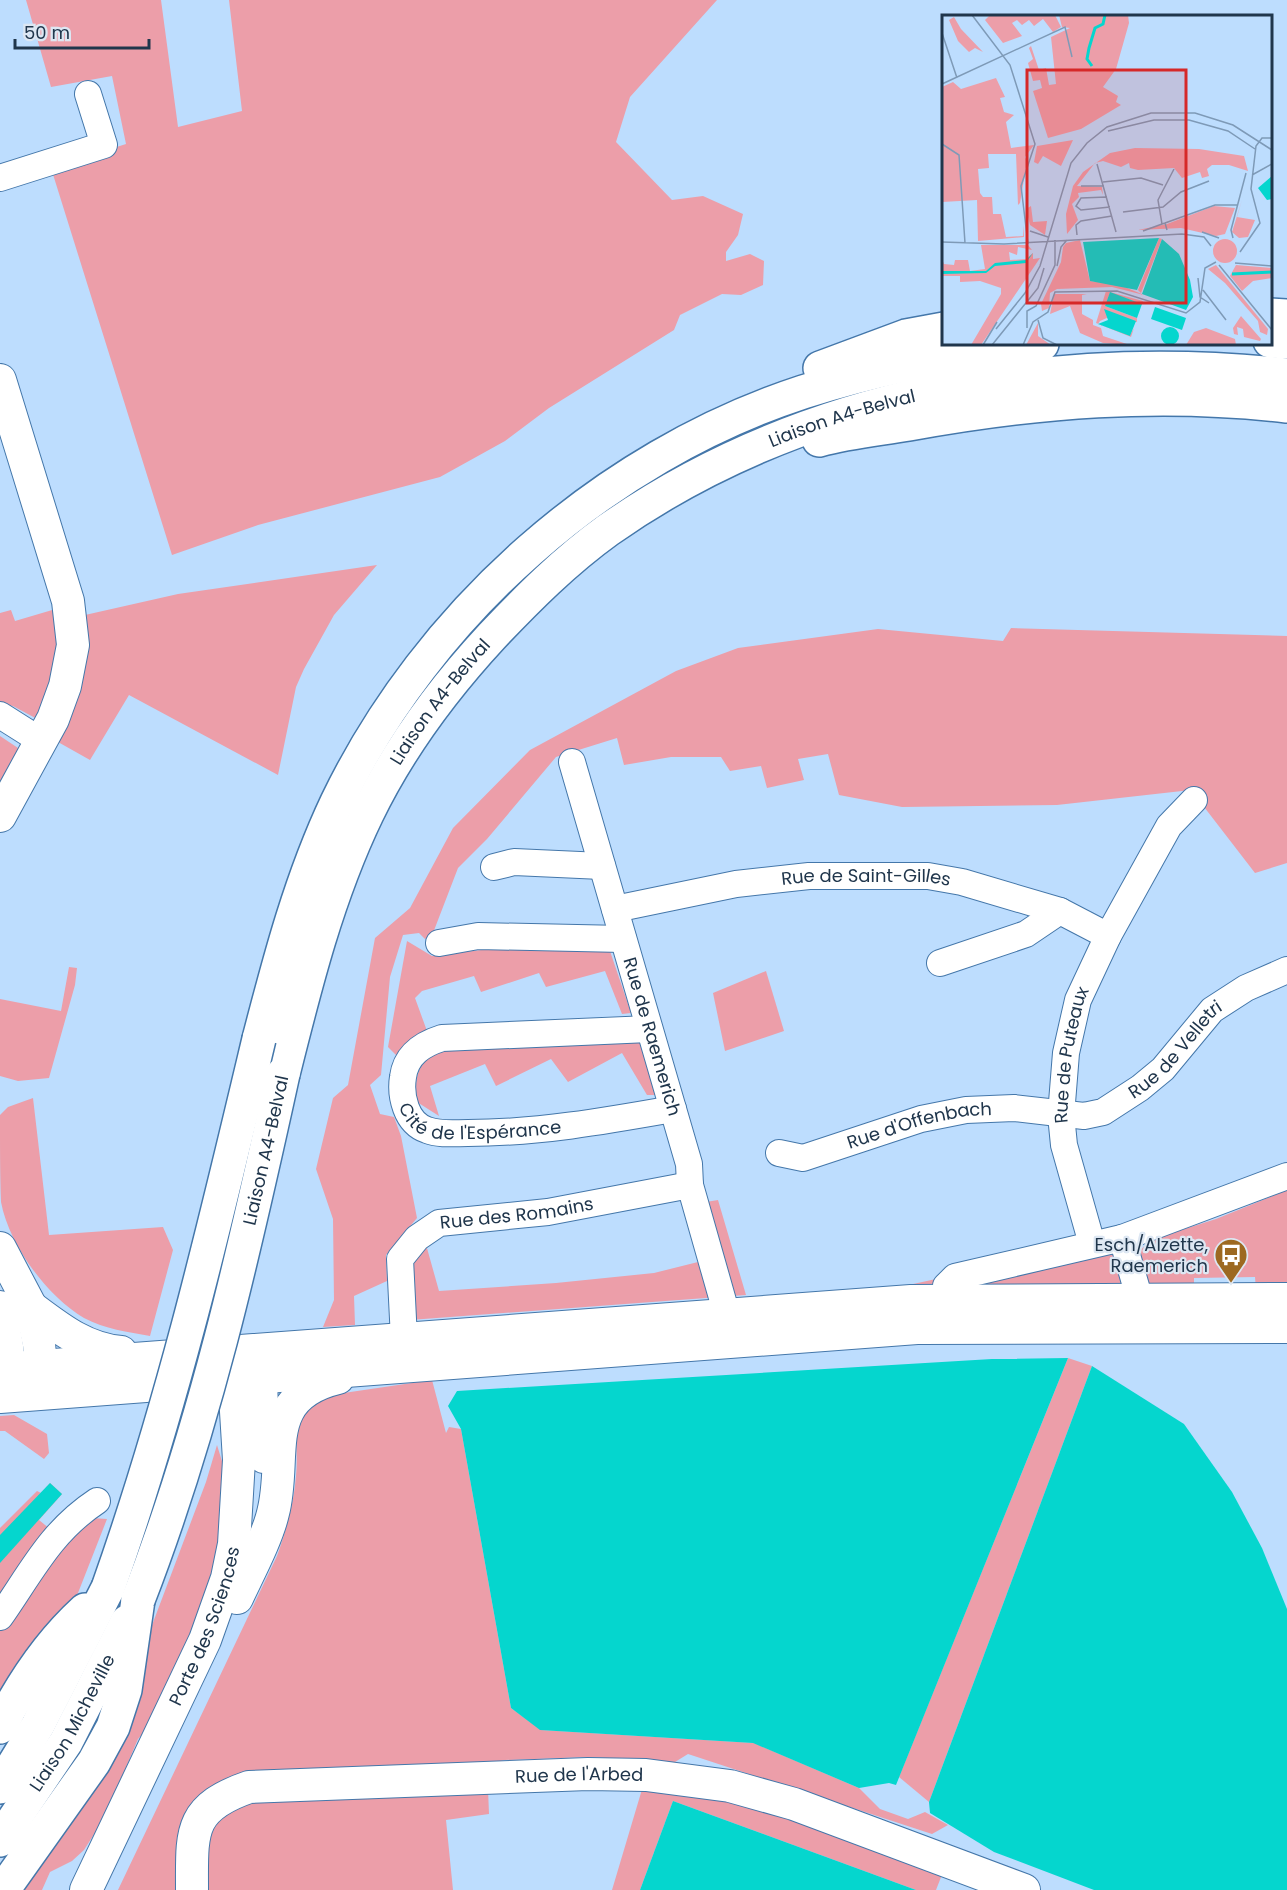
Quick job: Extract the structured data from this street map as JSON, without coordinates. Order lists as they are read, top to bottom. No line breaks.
{"streets":{"highway":["Liaison A4-Belval","Liaison Micheville"],"main road":["Porte des Sciences","Rue de l'Arbed"],"street":["Rue de Saint-Gilles","Rue de Raemerich","Rue de Velletri","Rue de Puteaux","Cité de l'Espérance","Rue d'Offenbach","Rue des Romains"]},"crossings":[["Liaison A4-Belval","Liaison Micheville"],["Rue de Saint-Gilles","Rue de Raemerich"],["Rue de Saint-Gilles","Rue de Puteaux"],["Rue de Raemerich","Cité de l'Espérance"],["Rue de Raemerich","Rue des Romains"],["Rue de Velletri","Rue de Puteaux"],["Rue de Velletri","Rue d'Offenbach"],["Rue de Puteaux","Rue d'Offenbach"]],"places":{"bus stop":["Esch/Alzette, Raemerich"]},"scale_bar":"50 m"}
